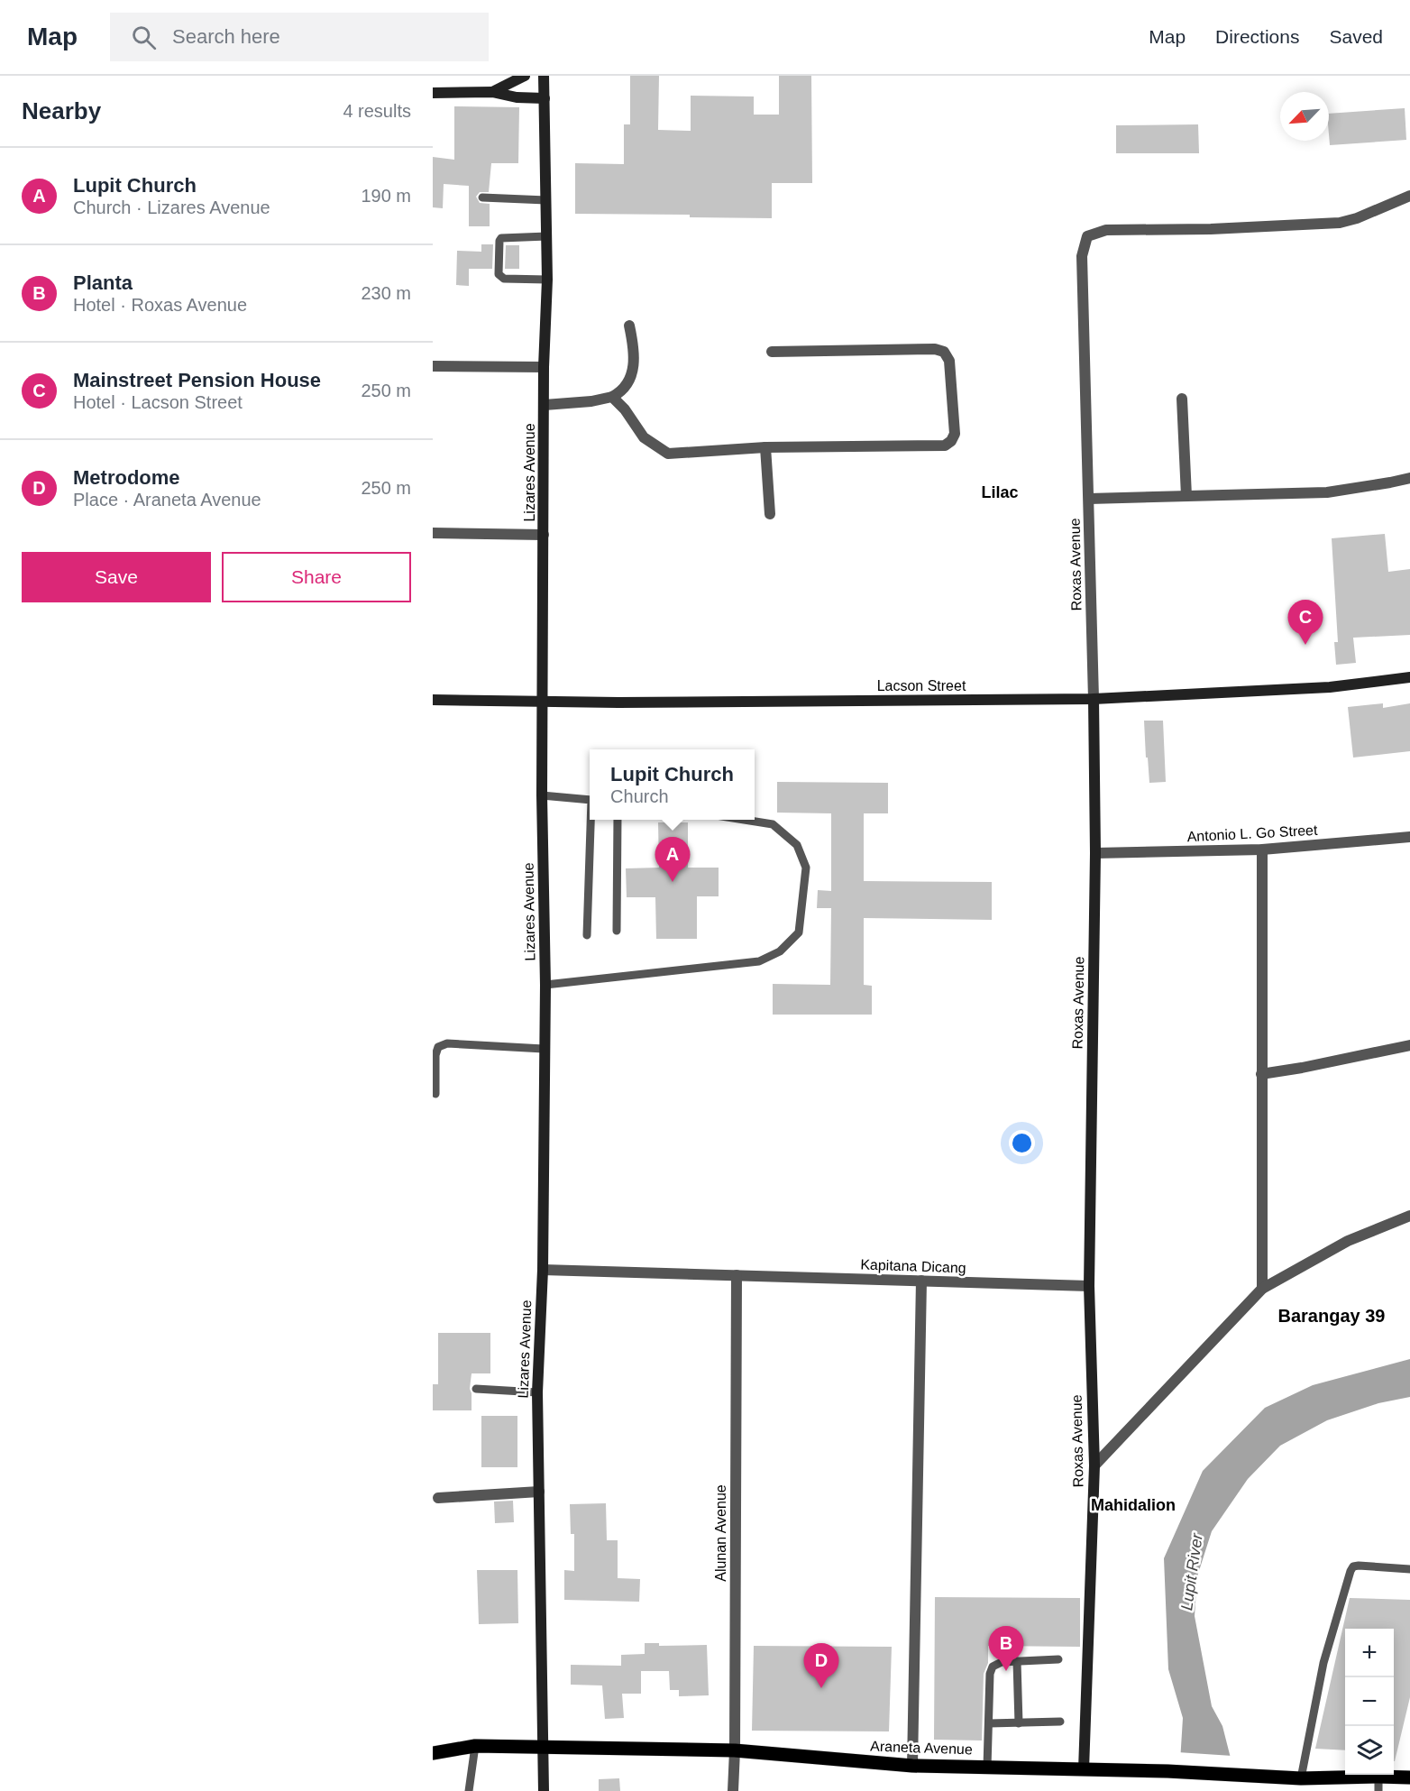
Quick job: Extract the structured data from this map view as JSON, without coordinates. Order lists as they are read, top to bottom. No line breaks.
{"streets":{"main road":["Araneta Avenue"],"street":["Lizares Avenue","Roxas Avenue","Lacson Street","Antonio L. Go Street","Kapitana Dicang","Alunan Avenue"]},"crossings":[["Lizares Avenue","Lacson Street"],["Lizares Avenue","Kapitana Dicang"],["Lizares Avenue","Araneta Avenue"],["Roxas Avenue","Lacson Street"],["Roxas Avenue","Antonio L. Go Street"],["Roxas Avenue","Kapitana Dicang"],["Roxas Avenue","Araneta Avenue"],["Kapitana Dicang","Alunan Avenue"],["Alunan Avenue","Araneta Avenue"]],"districts":["Lilac","Barangay 39","Mahidalion"],"water":["Lupit River"],"north":"bottom left","page":{"header":"Map","search":"Search here","nav":["Map","Directions","Saved"],"heading":["Nearby","4 results"],"list":[{"mark":"A","name":"Lupit Church","note":"Church · Lizares Avenue","value":"190 m"},{"mark":"B","name":"Planta","note":"Hotel · Roxas Avenue","value":"230 m"},{"mark":"C","name":"Mainstreet Pension House","note":"Hotel · Lacson Street","value":"250 m"},{"mark":"D","name":"Metrodome","note":"Place · Araneta Avenue","value":"250 m"}],"buttons":["Save","Share"],"pins":["C","A","B","D"],"popup":["Lupit Church","Church"],"map_buttons":["+","−"]}}
